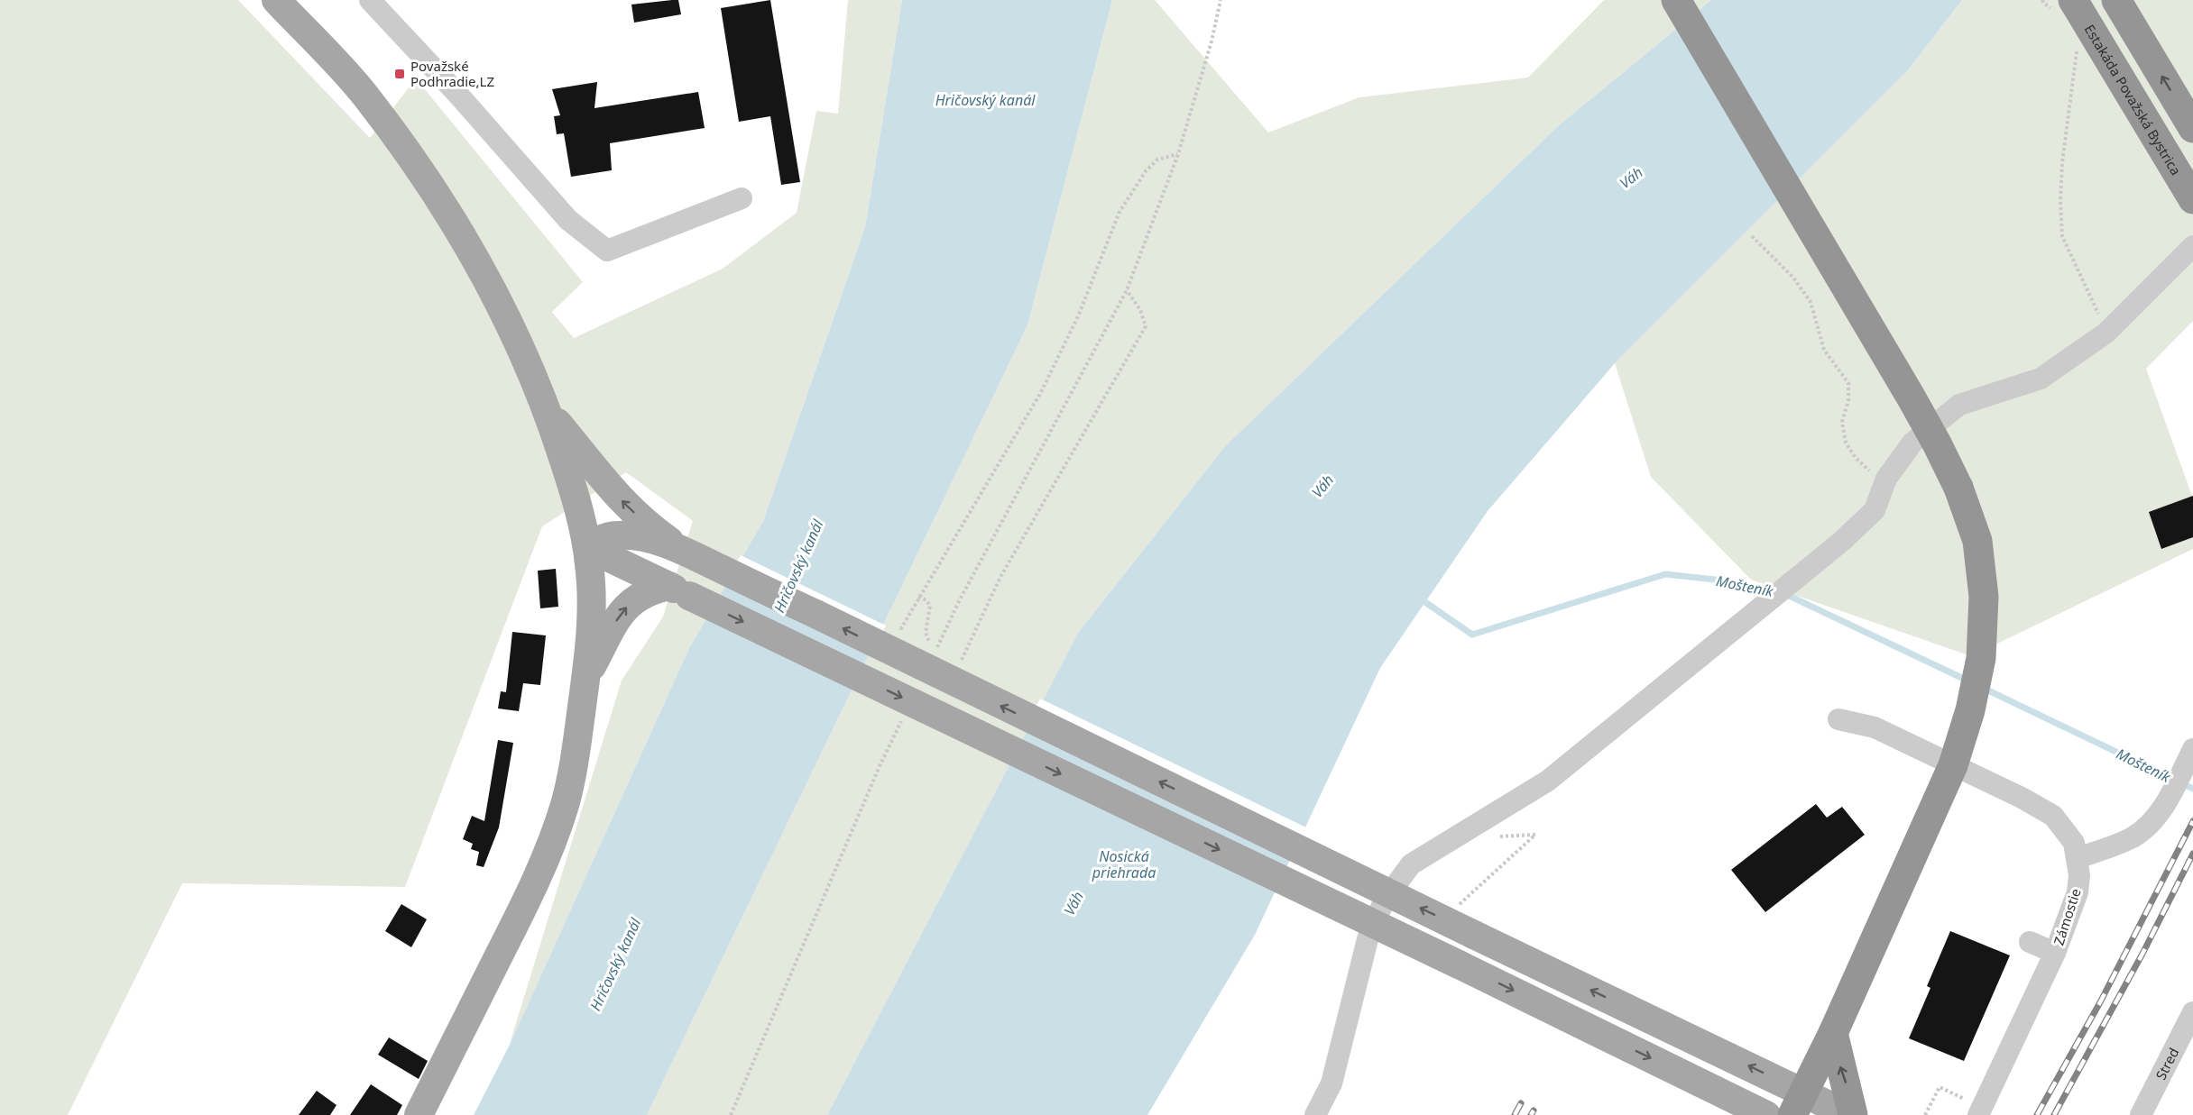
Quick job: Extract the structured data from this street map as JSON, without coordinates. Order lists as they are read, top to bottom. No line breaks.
{"streets":{"highway":["Estakáda Považská Bystrica"],"street":["Zámostie","Stred"]},"water":["Hričovský kanál","Váh","Mošteník","Nosická priehrada"],"places":{"transit":["Považské Podhradie,LZ"]}}
